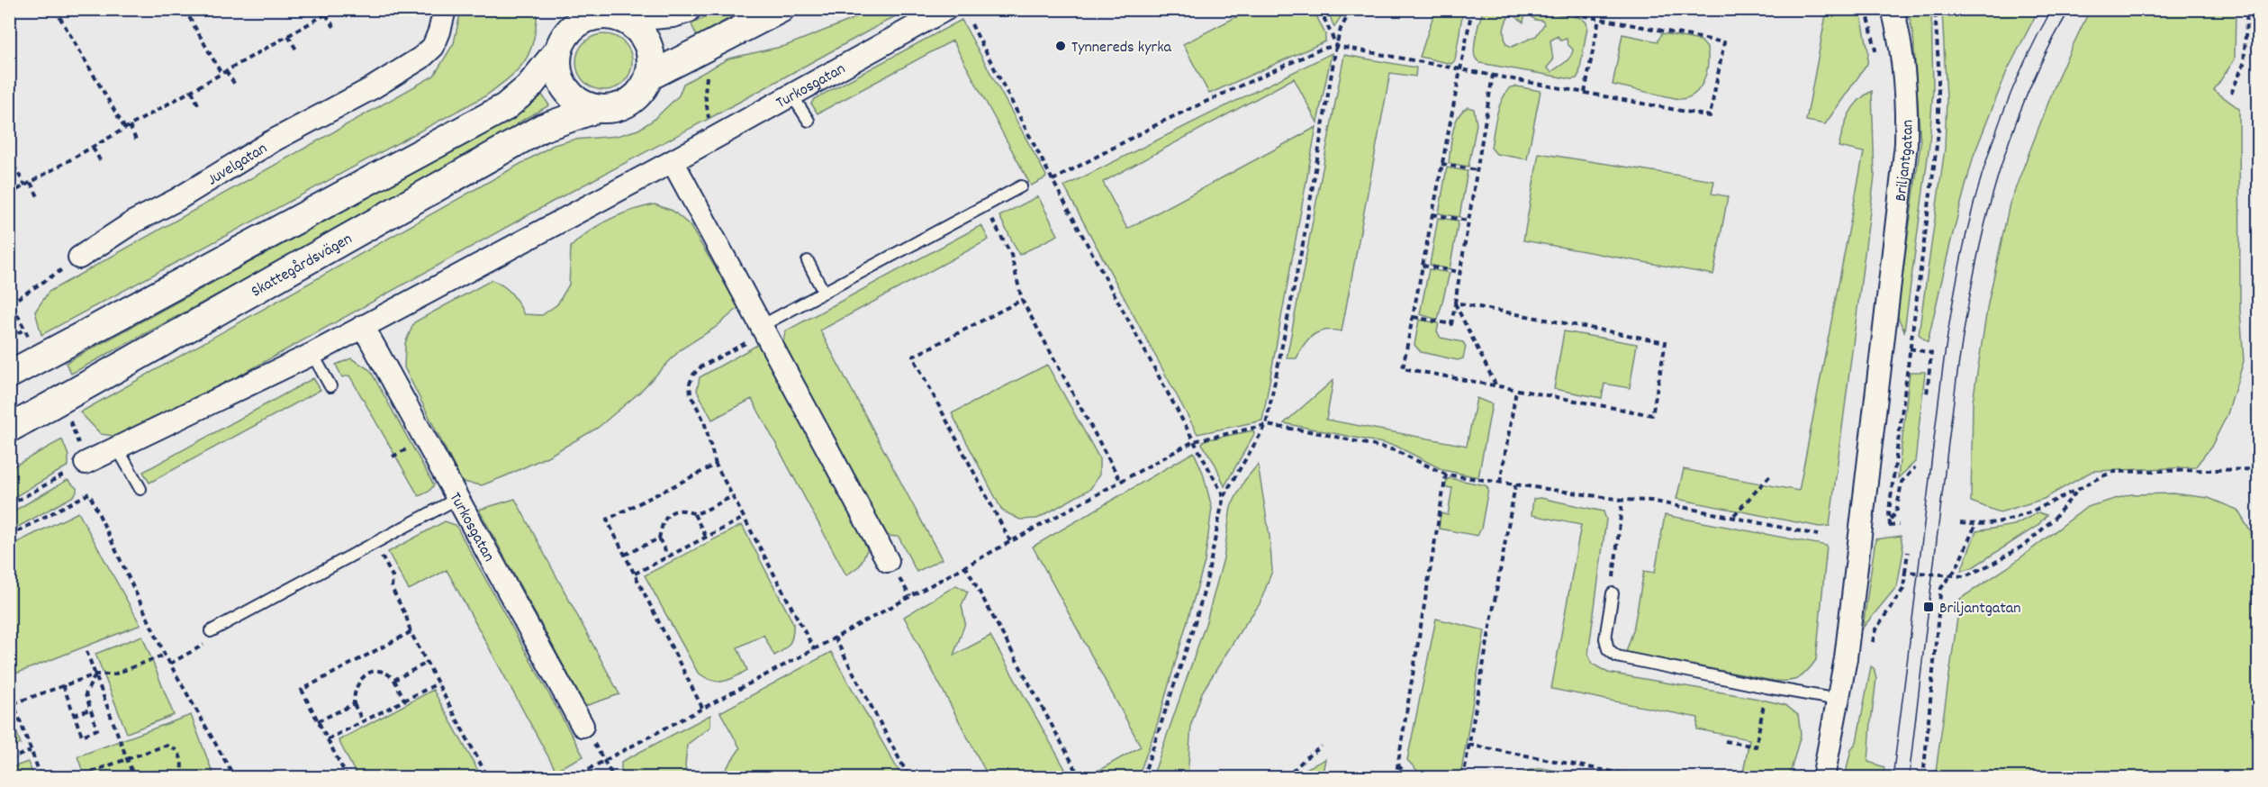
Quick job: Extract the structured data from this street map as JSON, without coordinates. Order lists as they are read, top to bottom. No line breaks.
{"streets":{"street":["Turkosgatan","Briljantgatan","Juvelgatan","Skattegårdsvägen"]},"places":{"other":["Tynnereds kyrka"],"transit":["Briljantgatan"]}}
